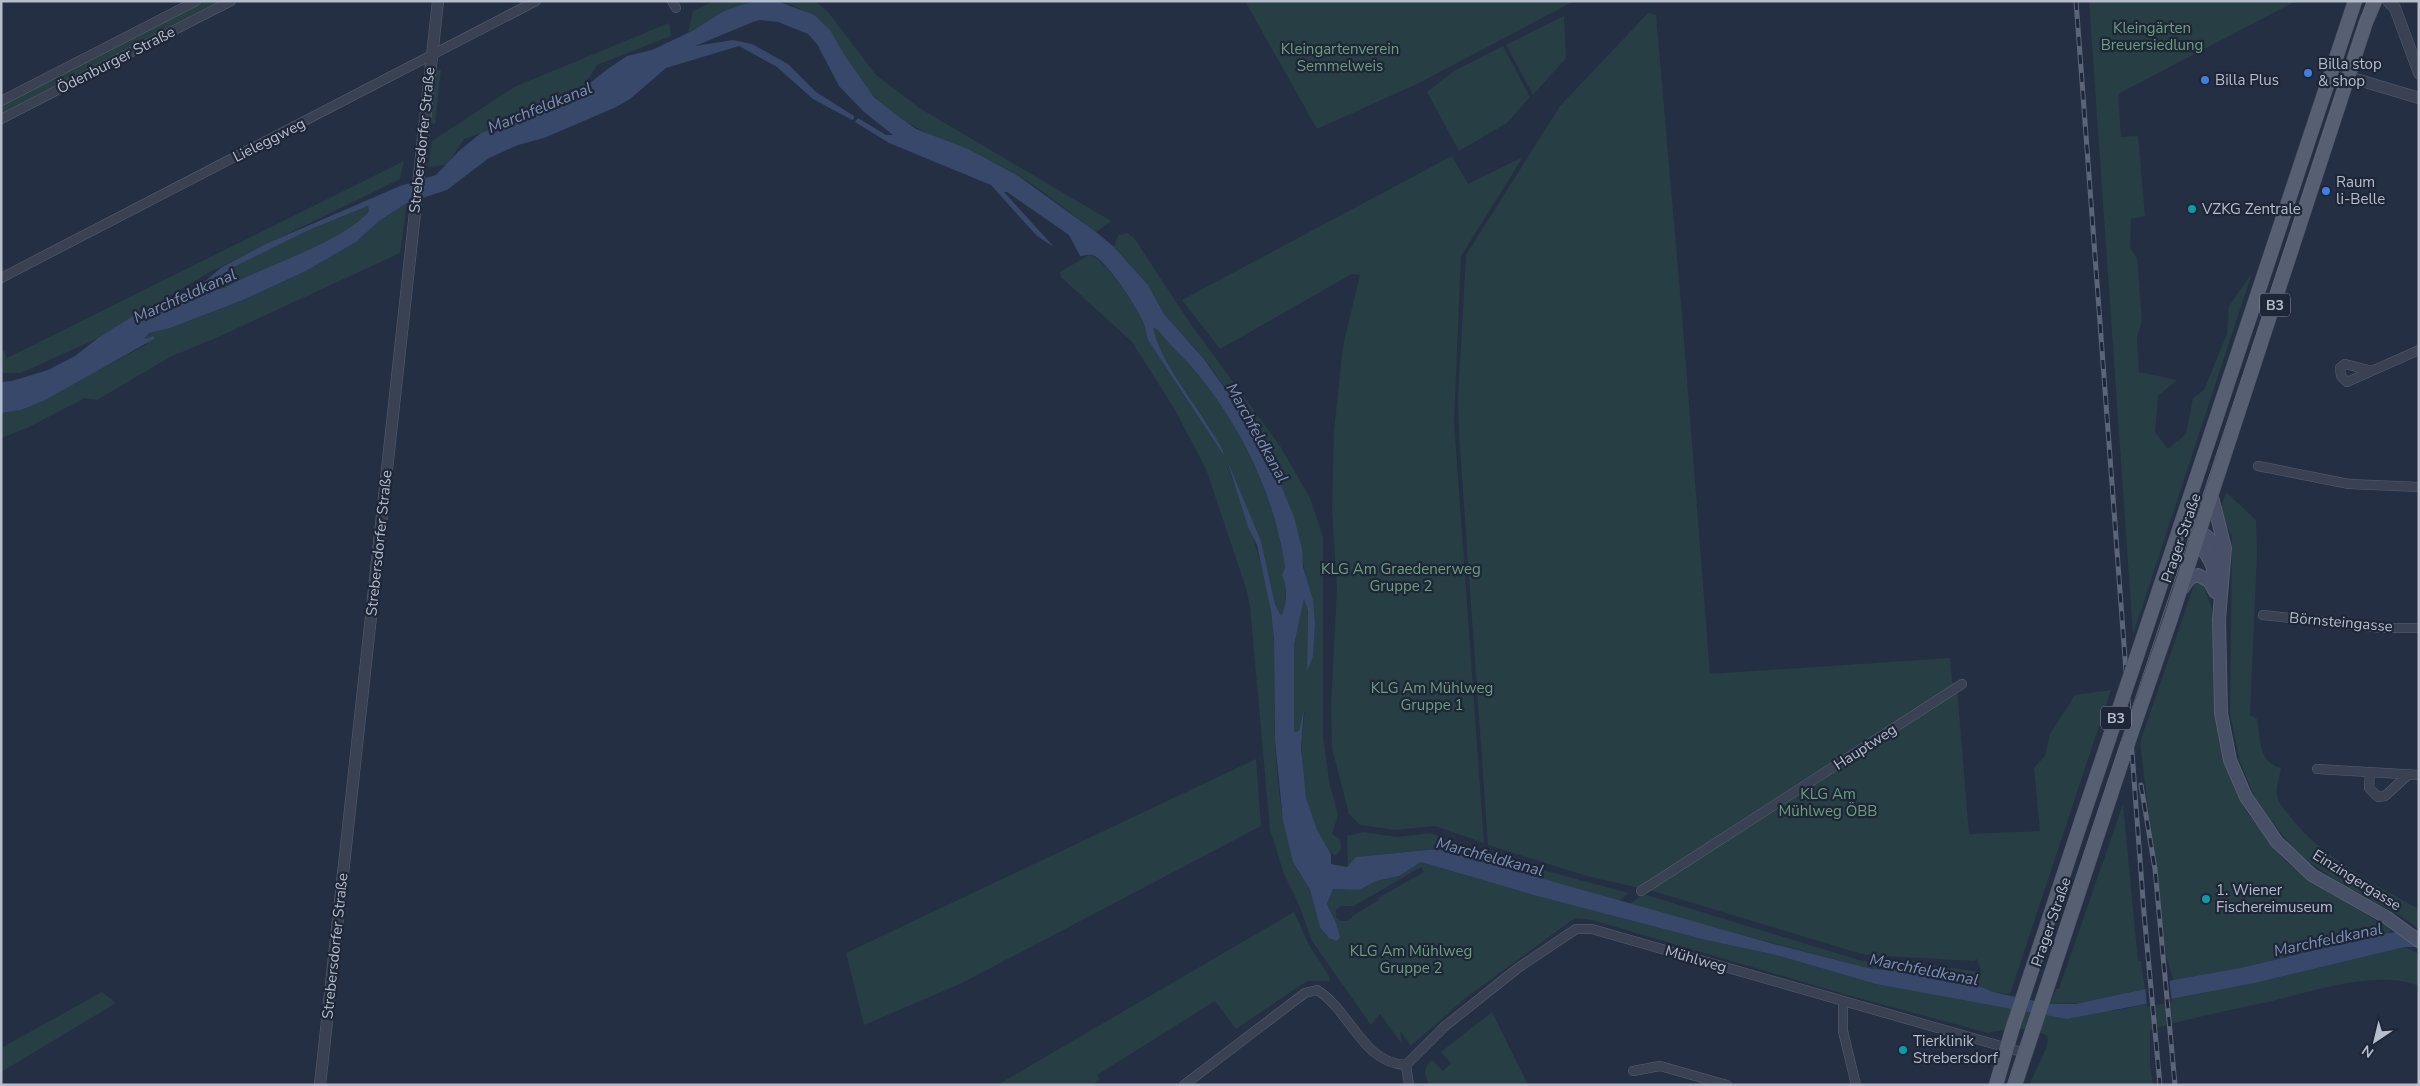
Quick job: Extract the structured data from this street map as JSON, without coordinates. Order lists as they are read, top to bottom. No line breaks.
{"streets":{"main road":["B3","Prager Straße","Einzingergasse"],"street":["Ödenburger Straße","Lieleggweg","Strebersdorfer Straße","Börnsteingasse","Hauptweg","Mühlweg"]},"crossings":[["Lieleggweg","Strebersdorfer Straße"],["Prager Straße","Einzingergasse"],["Prager Straße","Mühlweg"]],"water":["Marchfeldkanal"],"parks":["Kleingärten Breuersiedlung","Kleingartenverein Semmelweis","KLG Am Graedenerweg Gruppe 2","KLG Am Mühlweg Gruppe 1","KLG Am Mühlweg ÖBB","KLG Am Mühlweg Gruppe 2"],"places":["Billa stop & shop","Billa Plus","Raum li-Belle","VZKG Zentrale","1. Wiener Fischereimuseum","Tierklinik Strebersdorf"],"north":"bottom left"}
